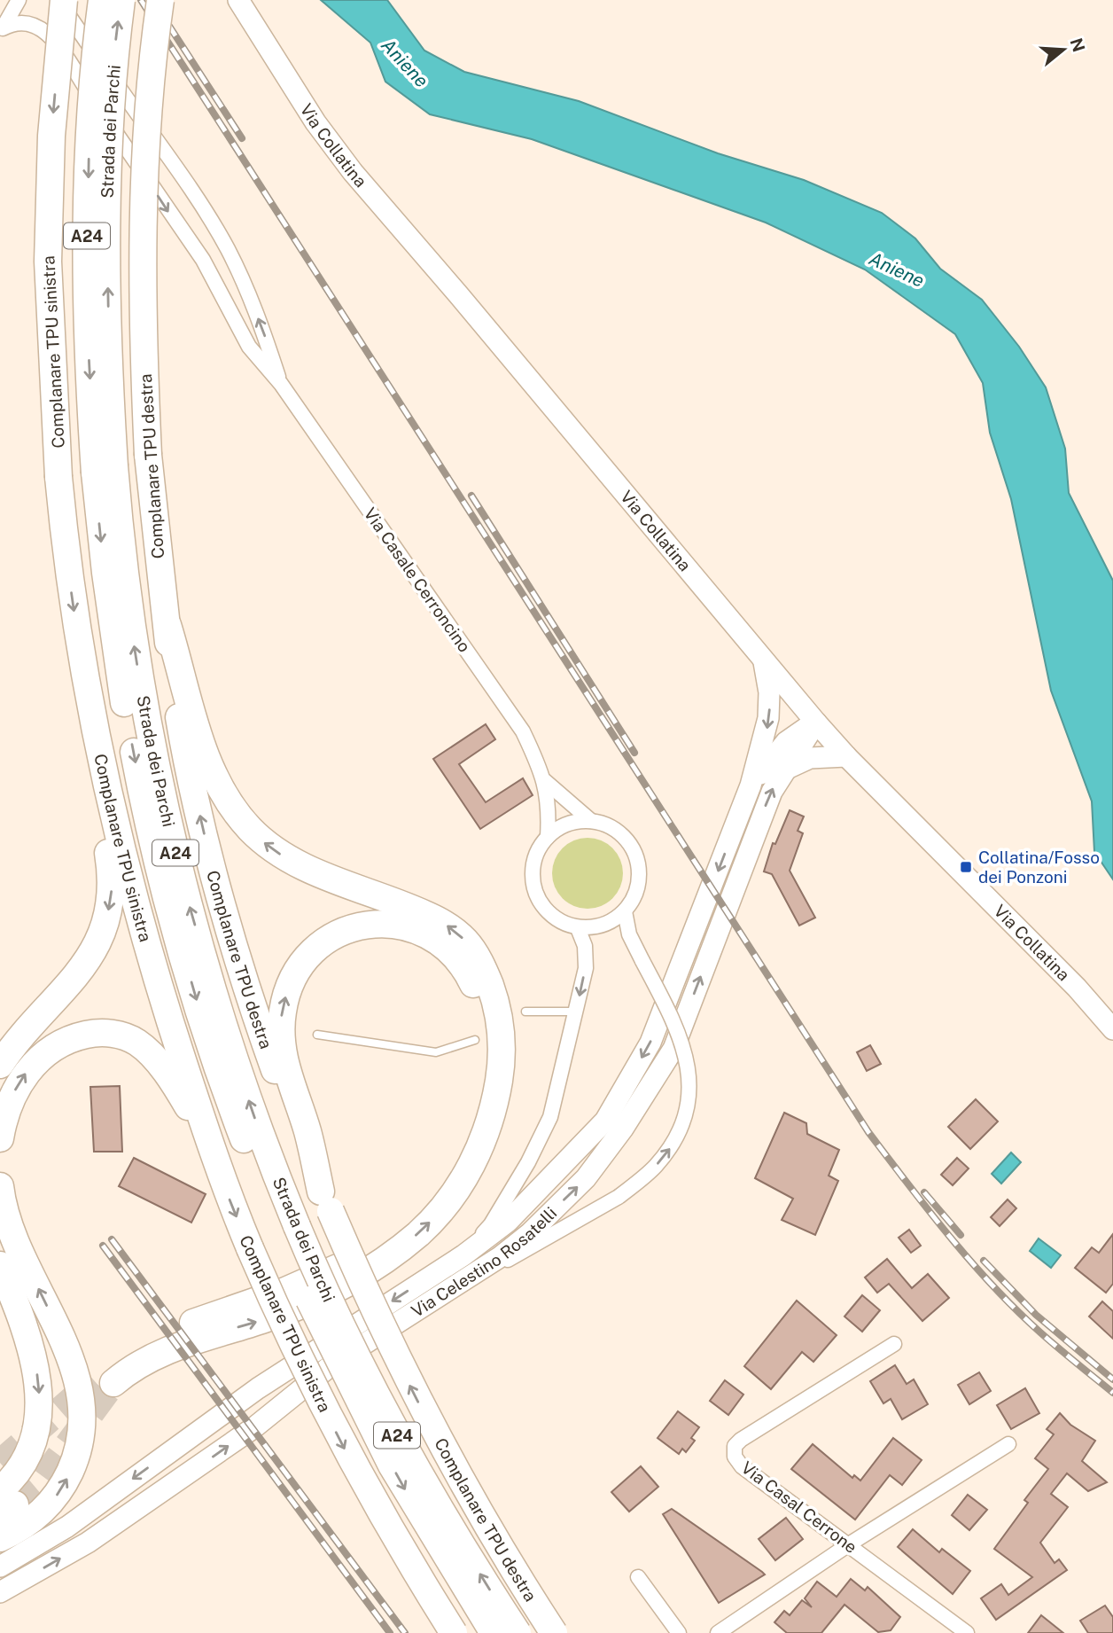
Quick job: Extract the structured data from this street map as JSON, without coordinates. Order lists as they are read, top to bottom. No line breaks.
{"streets":{"highway":["Strada dei Parchi","A24","Complanare TPU sinistra","Complanare TPU destra"],"street":["Via Collatina","Via Casale Cerroncino","Via Celestino Rosatelli","Via Casal Cerrone"]},"crossings":[["Via Collatina","Via Celestino Rosatelli"]],"one_way":["Complanare TPU sinistra","Complanare TPU destra"],"water":["Aniene"],"places":{"transit":["Collatina/Fosso dei Ponzoni"]},"north":"right"}
